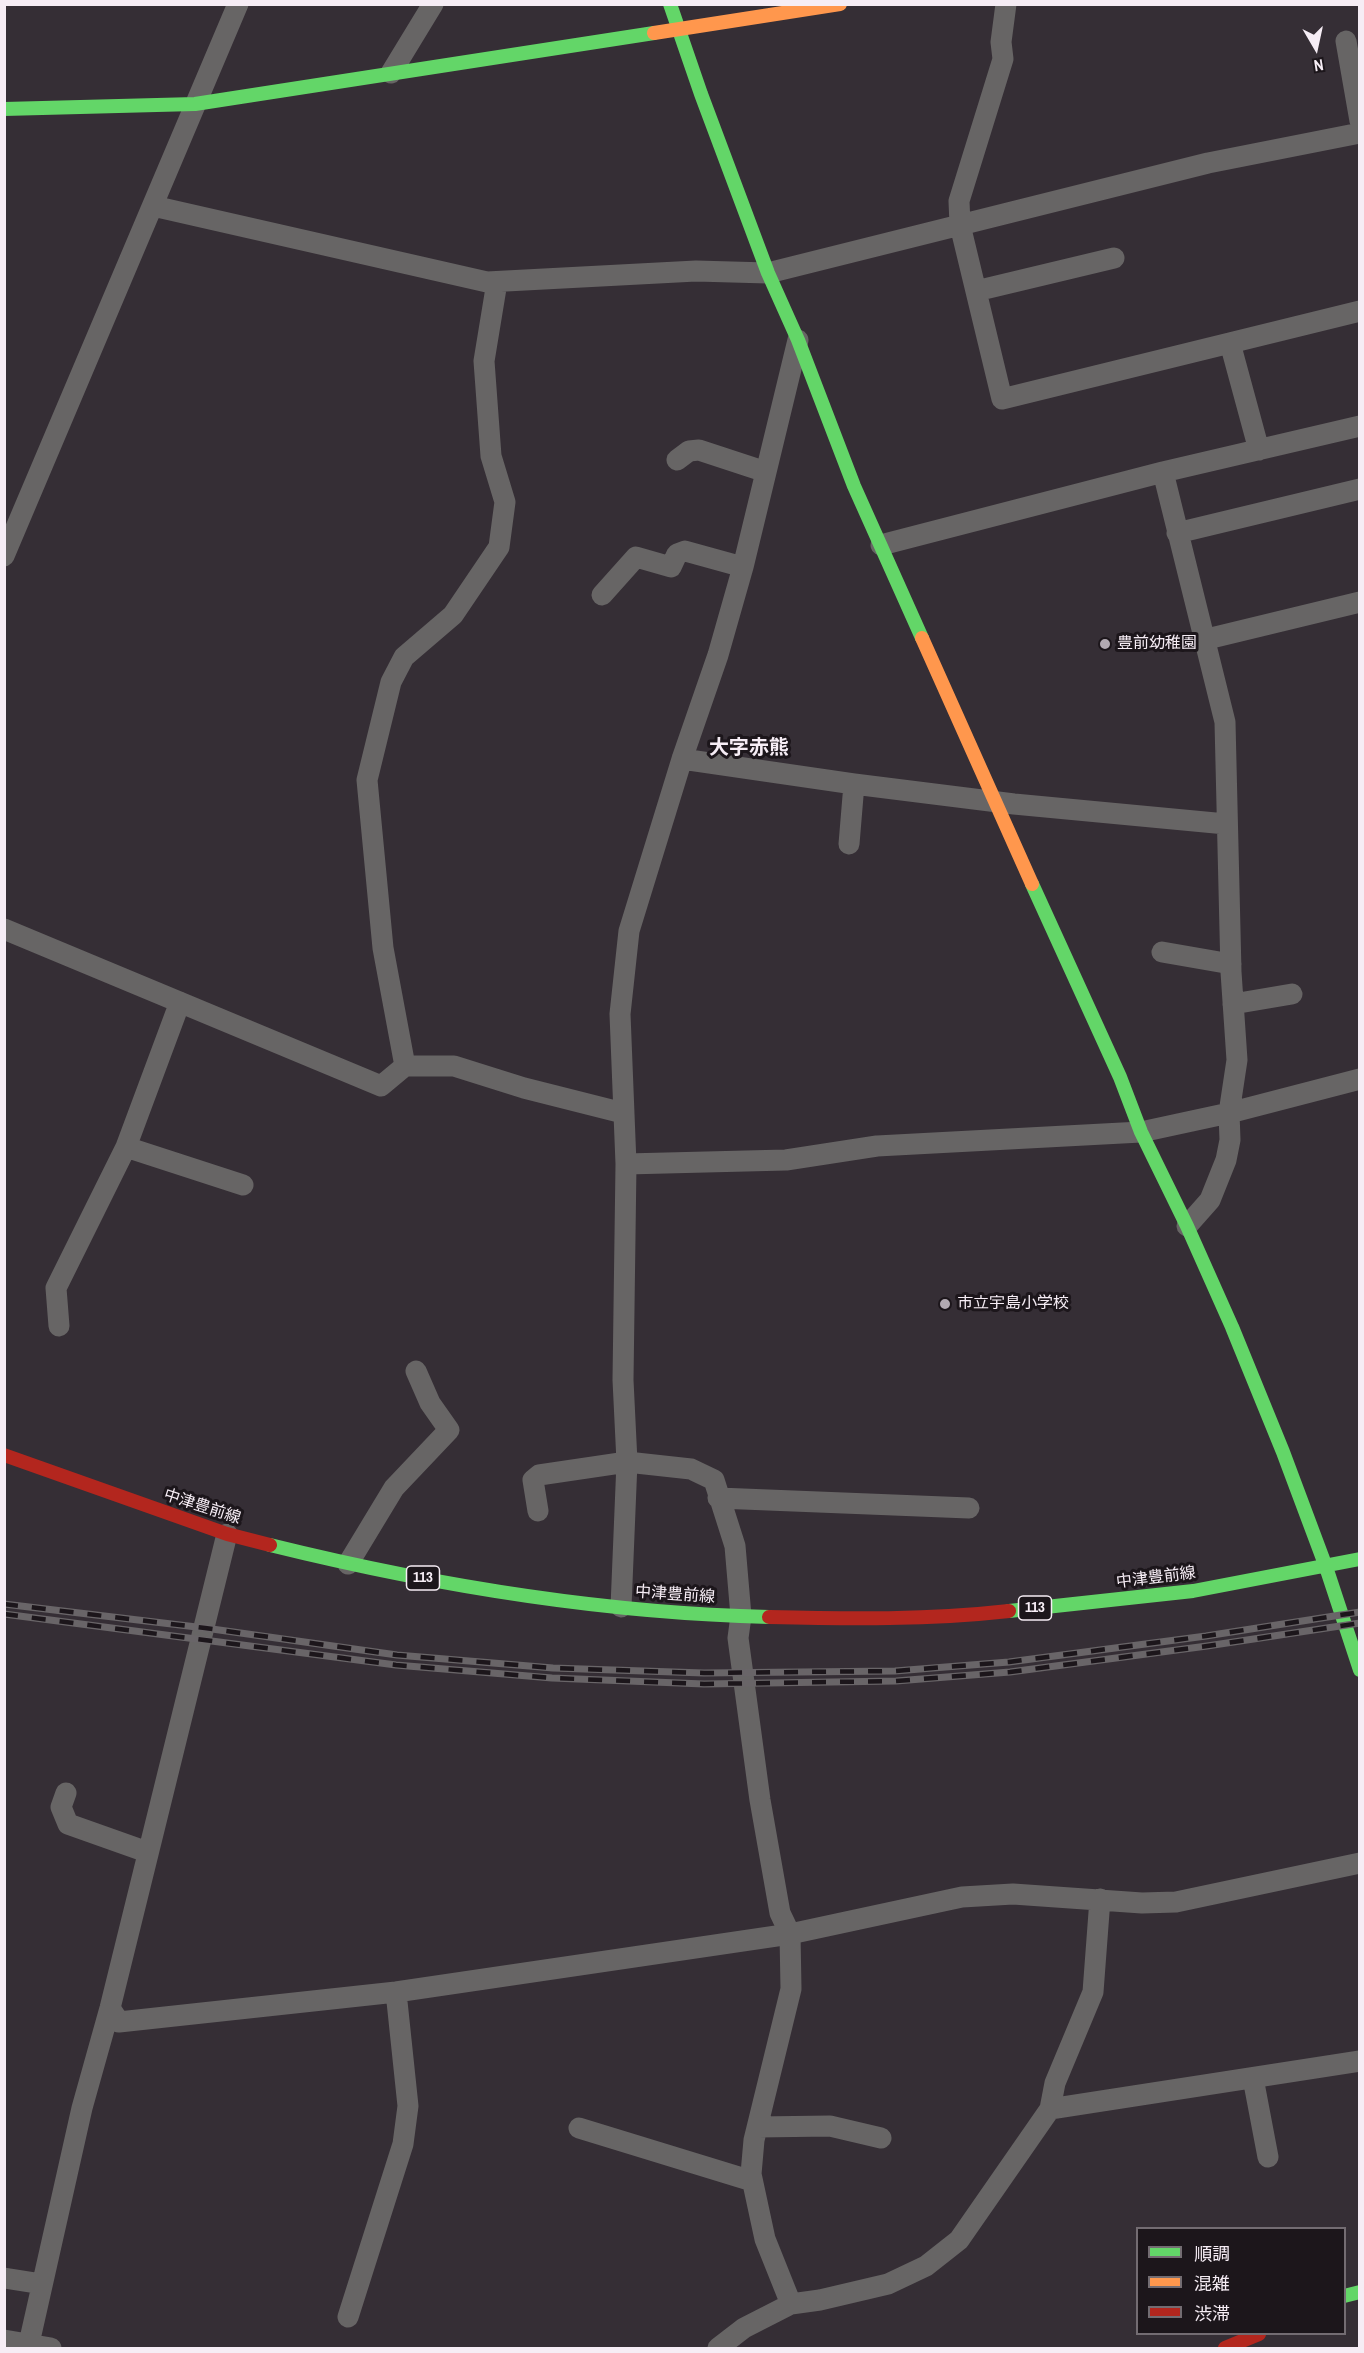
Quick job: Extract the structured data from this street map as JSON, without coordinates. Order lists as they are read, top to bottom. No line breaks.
{"streets":{"street":["中津豊前線","113"]},"districts":["大字赤熊"],"places":["豊前幼稚園","市立宇島小学校"],"legend":["順調","混雑","渋滞"],"north":"bottom"}
